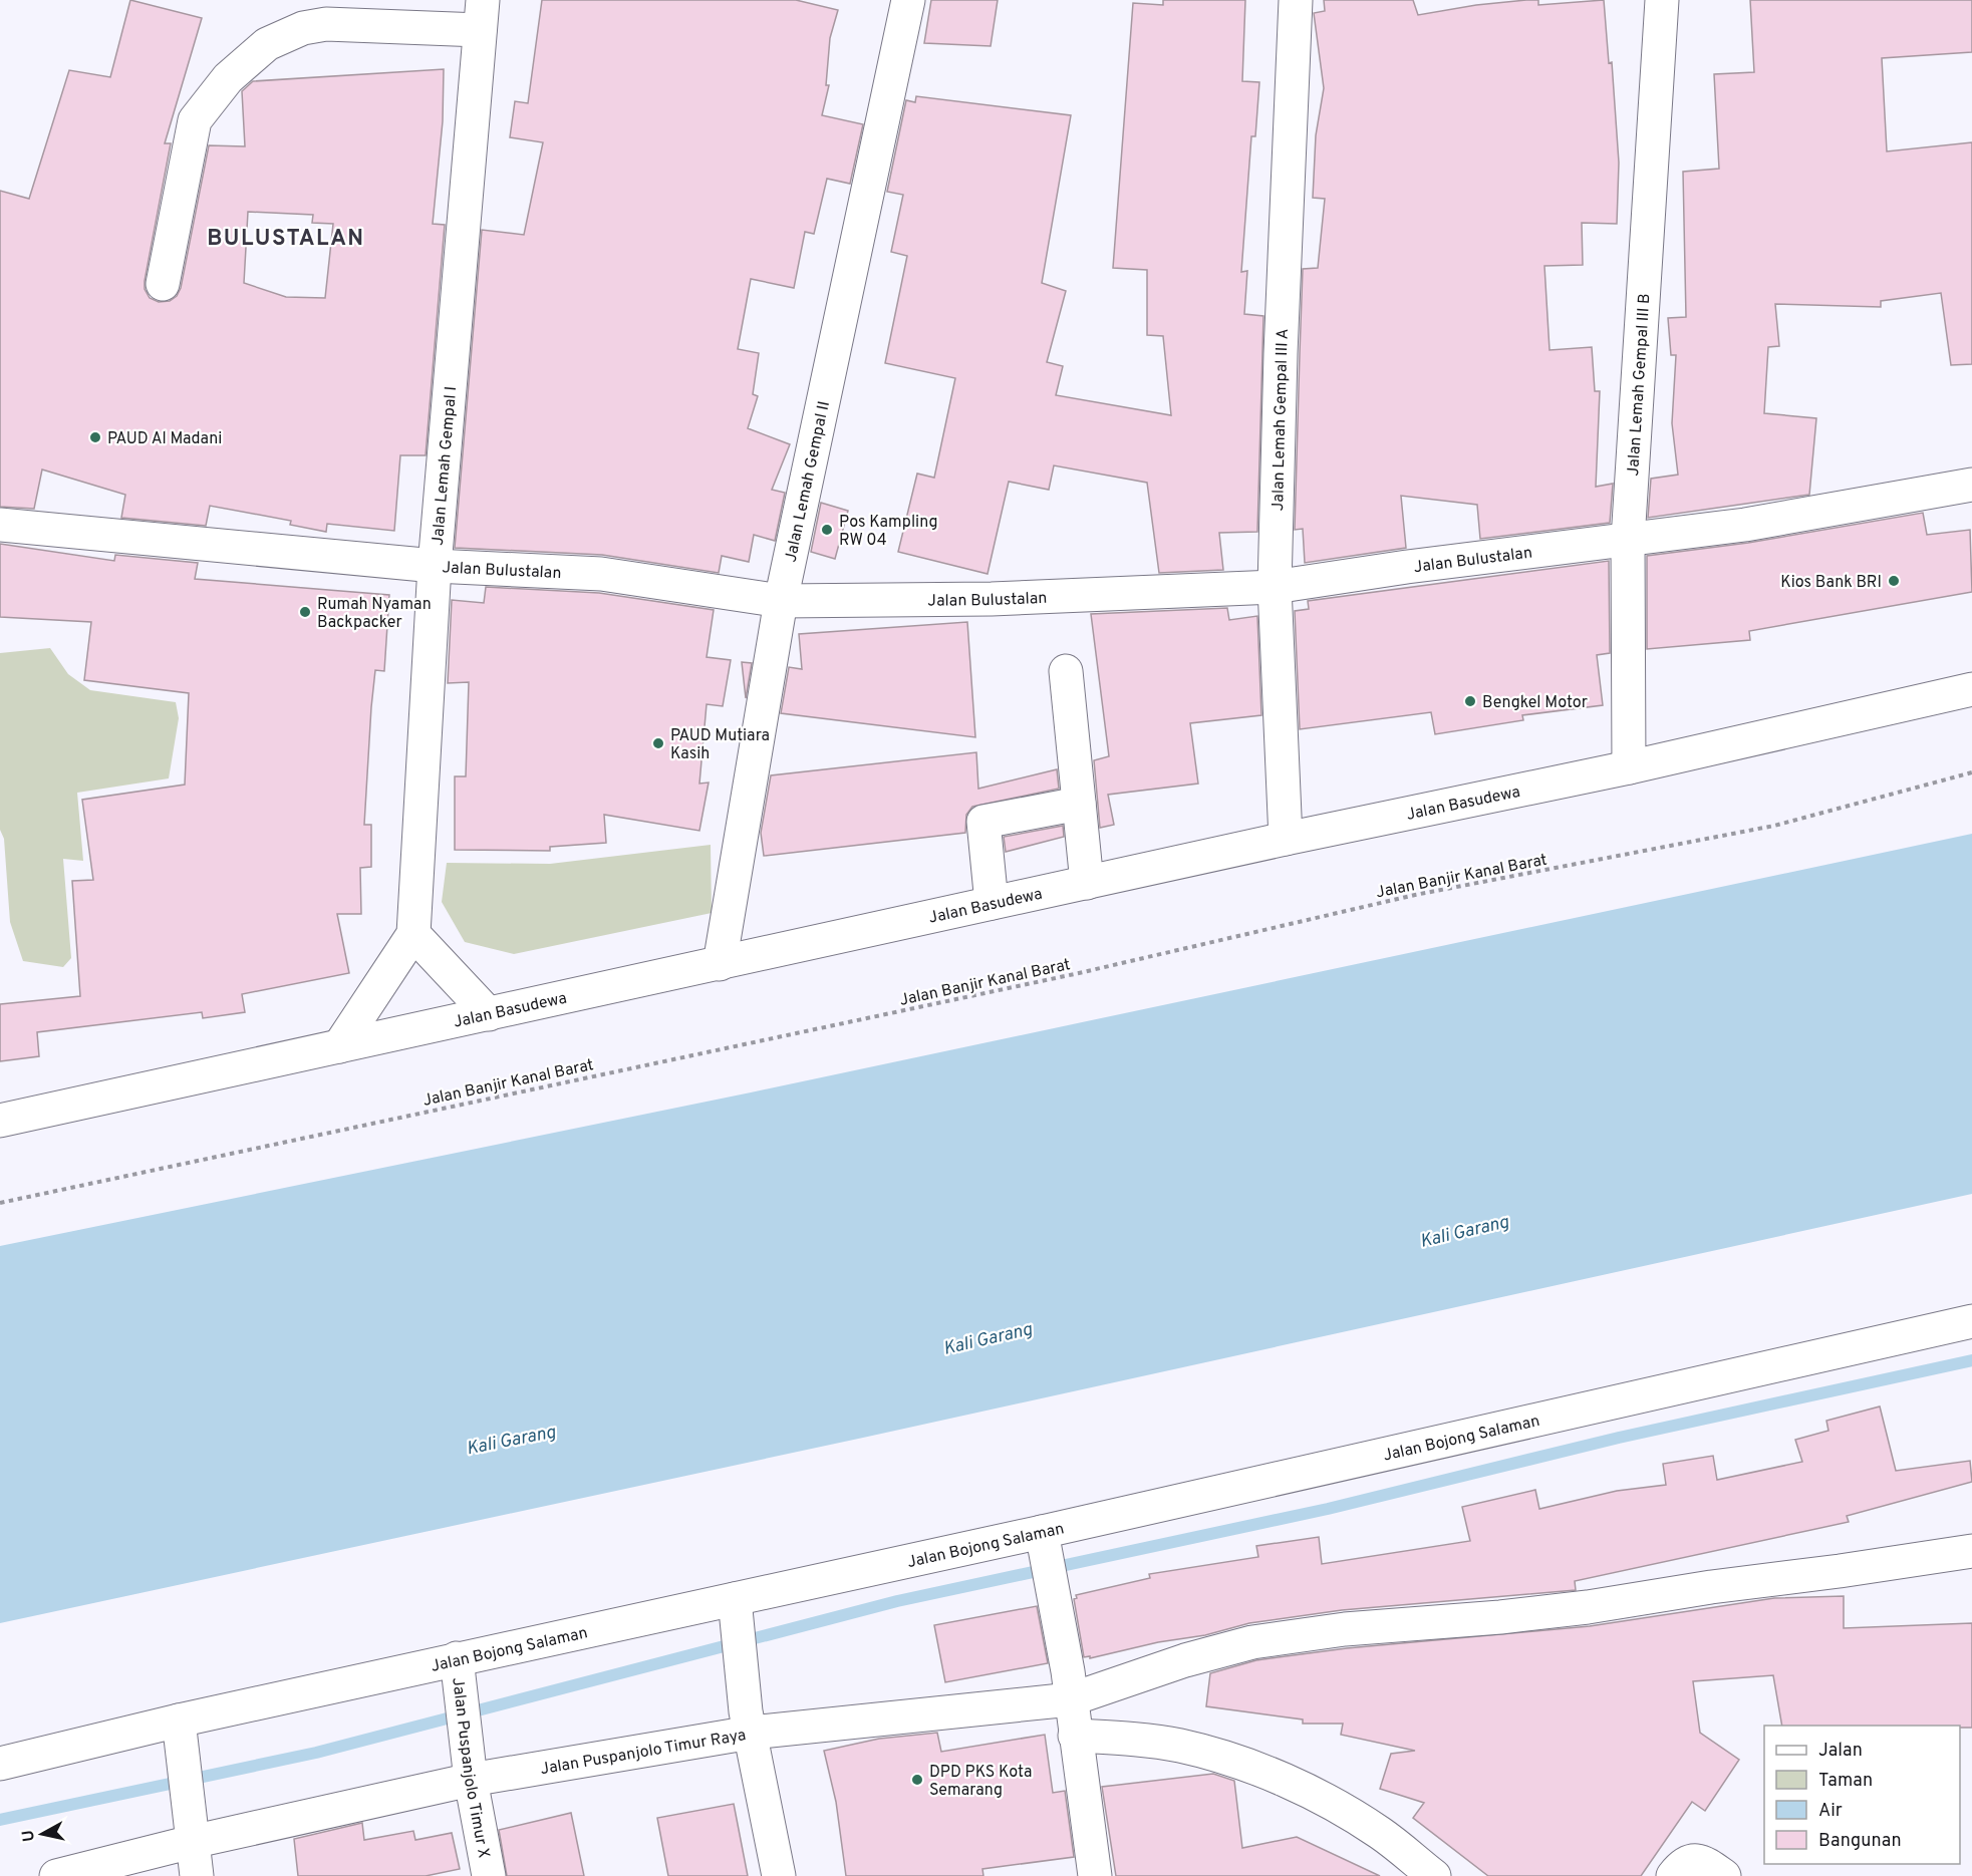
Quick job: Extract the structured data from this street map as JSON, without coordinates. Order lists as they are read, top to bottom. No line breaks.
{"streets":{"street":["Jalan Lemah Gempal III B","Jalan Lemah Gempal III A","Jalan Lemah Gempal I","Jalan Lemah Gempal II","Jalan Bulustalan","Jalan Basudewa","Jalan Bojong Salaman","Jalan Puspanjolo Timur Raya","Jalan Puspanjolo Timur X"],"path":["Jalan Banjir Kanal Barat"]},"crossings":[["Jalan Lemah Gempal III B","Jalan Bulustalan"],["Jalan Lemah Gempal III B","Jalan Basudewa"],["Jalan Lemah Gempal III A","Jalan Bulustalan"],["Jalan Lemah Gempal III A","Jalan Basudewa"],["Jalan Lemah Gempal I","Jalan Bulustalan"],["Jalan Lemah Gempal II","Jalan Bulustalan"],["Jalan Lemah Gempal II","Jalan Basudewa"],["Jalan Bojong Salaman","Jalan Puspanjolo Timur X"],["Jalan Puspanjolo Timur Raya","Jalan Puspanjolo Timur X"]],"districts":["BULUSTALAN"],"water":["Kali Garang"],"places":["PAUD Al Madani","Pos Kampling RW 04","Kios Bank BRI","Rumah Nyaman Backpacker","Bengkel Motor","PAUD Mutiara Kasih","DPD PKS Kota Semarang"],"legend":["Jalan","Taman","Air","Bangunan"],"north":"left"}
